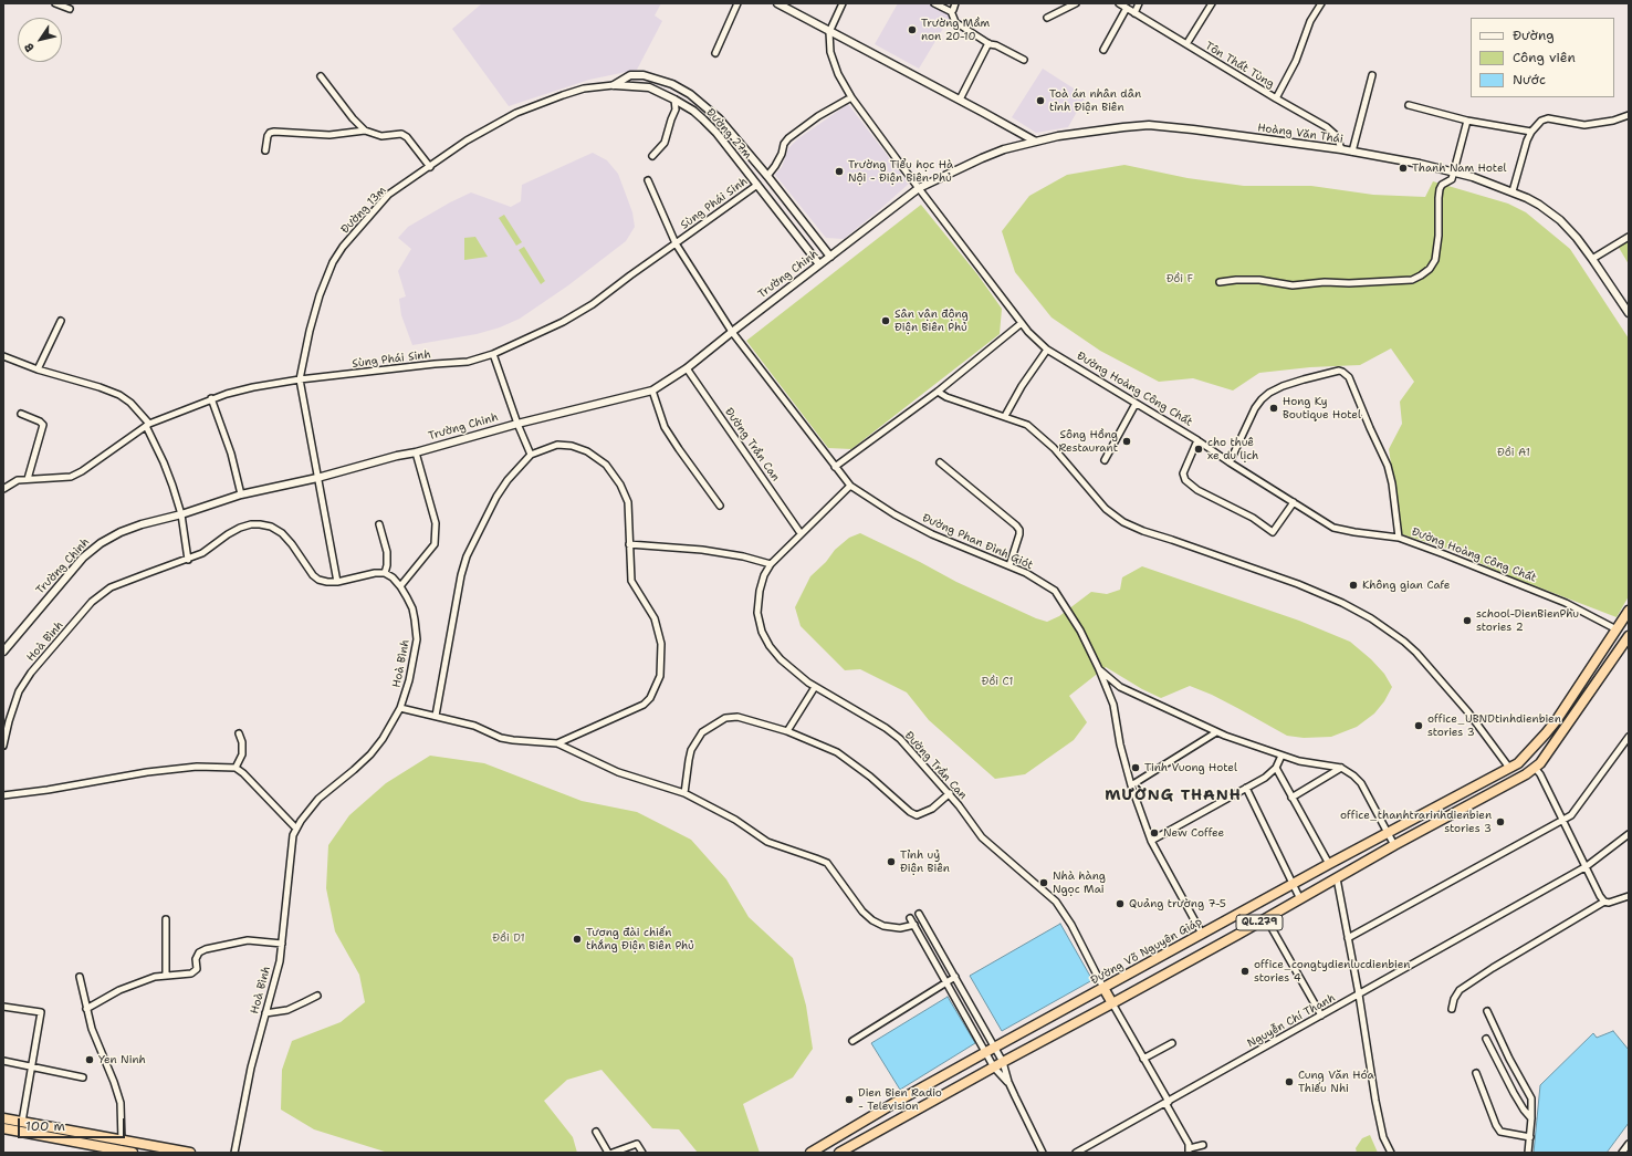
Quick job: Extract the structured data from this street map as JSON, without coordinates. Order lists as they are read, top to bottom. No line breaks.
{"streets":{"highway":["QL.279","Đường Võ Nguyên Giáp"],"street":["Tôn Thất Tùng","Đường 27m","Hoàng Văn Thái","Sùng Phái Sinh","Đường 13m","Trường Chinh","Đường Hoàng Công Chất","Đường Trần Can","Đường Phan Đình Giót","Hoà Bình","Nguyễn Chí Thanh"]},"crossings":[["Tôn Thất Tùng","Hoàng Văn Thái"],["Đường 27m","Sùng Phái Sinh"],["Đường 27m","Đường 13m"],["Đường 27m","Trường Chinh"],["Hoàng Văn Thái","Trường Chinh"],["Hoàng Văn Thái","Đường Hoàng Công Chất"],["Sùng Phái Sinh","Đường 13m"],["Sùng Phái Sinh","Đường Phan Đình Giót"],["Đường 13m","Trường Chinh"],["Đường 13m","Hoà Bình"],["Trường Chinh","Đường Hoàng Công Chất"],["Trường Chinh","Đường Trần Can"],["Trường Chinh","Đường Phan Đình Giót"],["Đường Hoàng Công Chất","Đường Võ Nguyên Giáp"],["Đường Trần Can","Đường Phan Đình Giót"],["Đường Trần Can","Đường Võ Nguyên Giáp"],["Đường Phan Đình Giót","Đường Võ Nguyên Giáp"]],"districts":["MƯỜNG THANH"],"parks":["Đồi F","Đồi A1","Đồi C1","Đồi D1"],"places":["Trường Mầm non 20-10","Toà án nhân dân tỉnh Điện Biên","Thanh Nam Hotel","Trường Tiểu học Hà Nội - Điện Biên Phủ","Sân vận động Điện Biên Phủ","Hong Ky Boutique Hotel","Sông Hồng Restaurant","cho thuê xe du lịch","Không gian Cafe","school-DienBienPhu stories 2","office_UBNDtinhdienbien stories 3","Tinh Vuong Hotel","office_thanhtrarinhdienbien stories 3","New Coffee","Tỉnh uỷ Điện Biên","Nhà hàng Ngọc Mai","Quảng trường 7-5","Tượng đài chiến thắng Điện Biên Phủ","office_congtydienlucdienbien stories 4","Yen Ninh","Cung Văn Hóa Thiếu Nhi","Dien Bien Radio - Television"],"legend":["Đường","Công viên","Nước"],"scale_bar":"100 m","north":"bottom left"}
